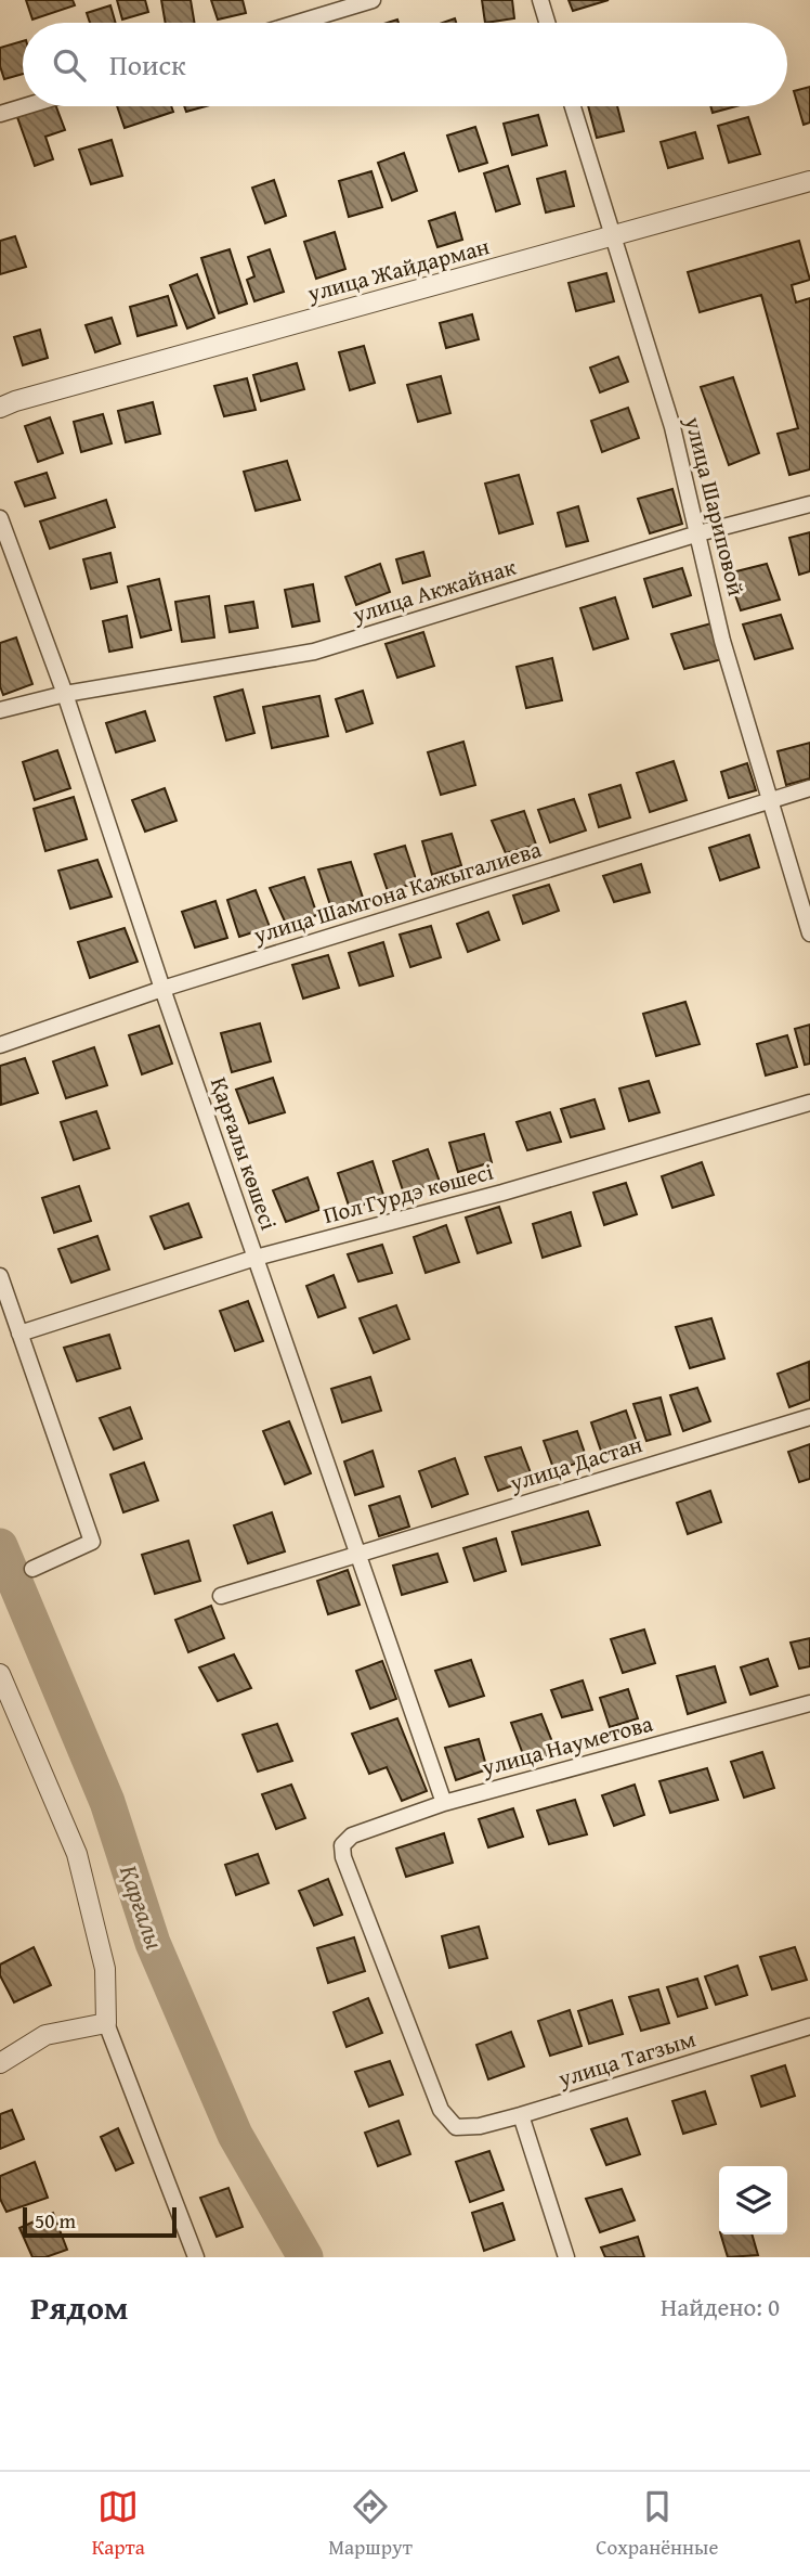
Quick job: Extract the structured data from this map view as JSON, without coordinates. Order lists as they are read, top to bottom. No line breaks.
{"streets":{"street":["улица Жайдарман","улица Шариповой","улица Акжайнак","улица Шамгона Кажыгалиева","Қарғалы көшесі","Пол Гурдэ көшесі","улица Дастан","улица Науметова","улица Тагзым"]},"crossings":[["улица Жайдарман","улица Шариповой"],["улица Шариповой","улица Акжайнак"],["улица Шариповой","улица Шамгона Кажыгалиева"],["улица Акжайнак","Қарғалы көшесі"],["улица Шамгона Кажыгалиева","Қарғалы көшесі"],["Қарғалы көшесі","Пол Гурдэ көшесі"],["Қарғалы көшесі","улица Дастан"],["Қарғалы көшесі","улица Науметова"],["улица Науметова","улица Тагзым"]],"water":["Қарғалы"],"scale_bar":"50 m","page":{"search":"Поиск","scale":"50 m","heading":["Рядом","Найдено: 0"],"nav":["Карта","Маршрут","Сохранённые"]}}
